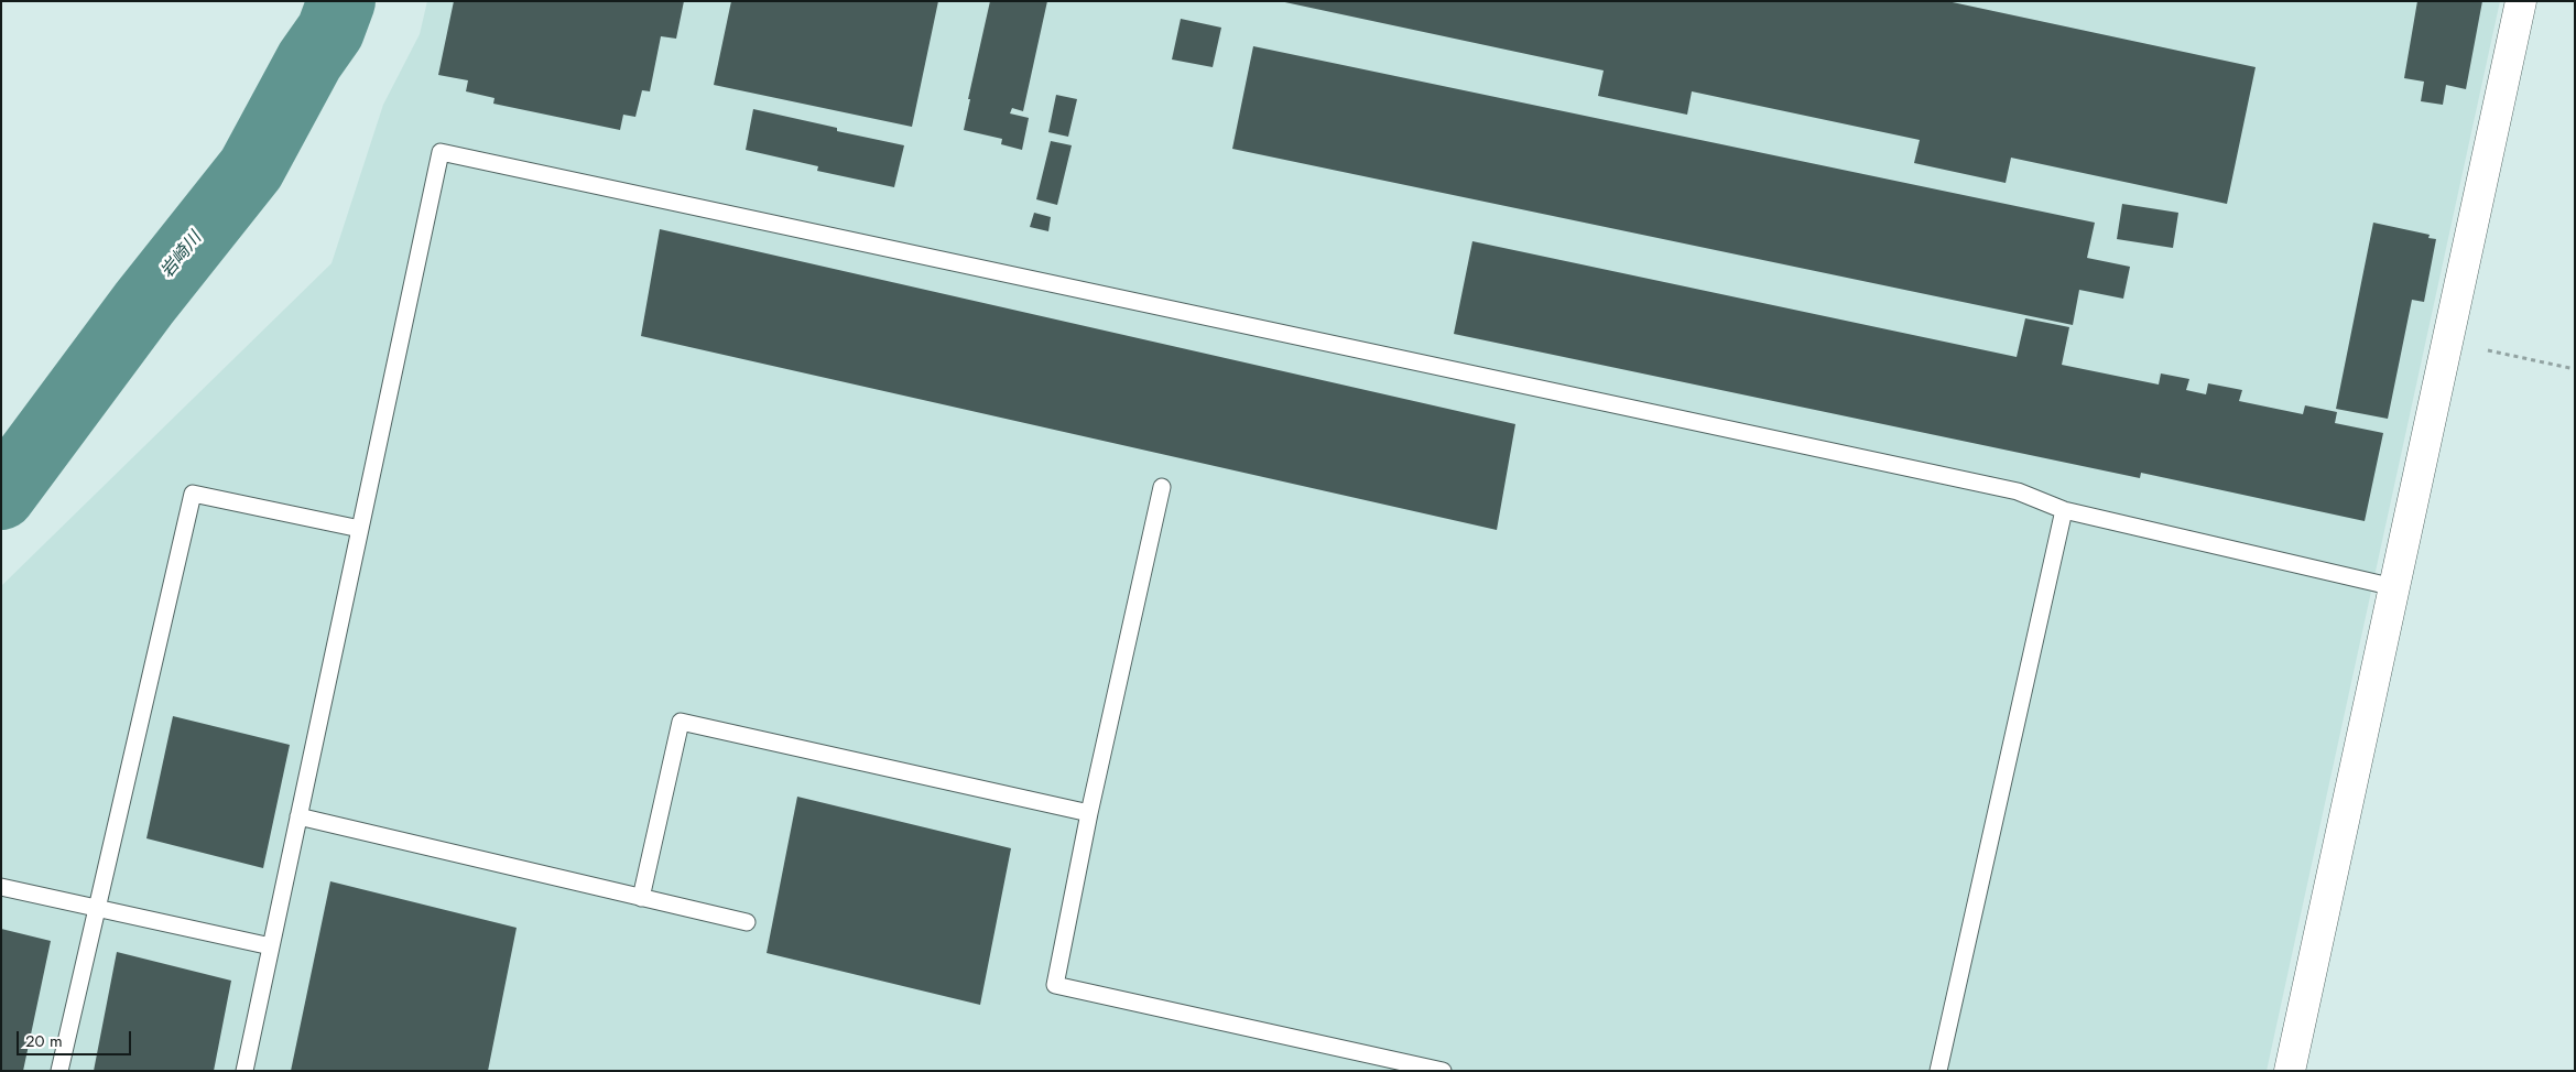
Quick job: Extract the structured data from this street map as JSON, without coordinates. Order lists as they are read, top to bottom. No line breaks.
{"water":["岩崎川"],"scale_bar":"20 m"}
